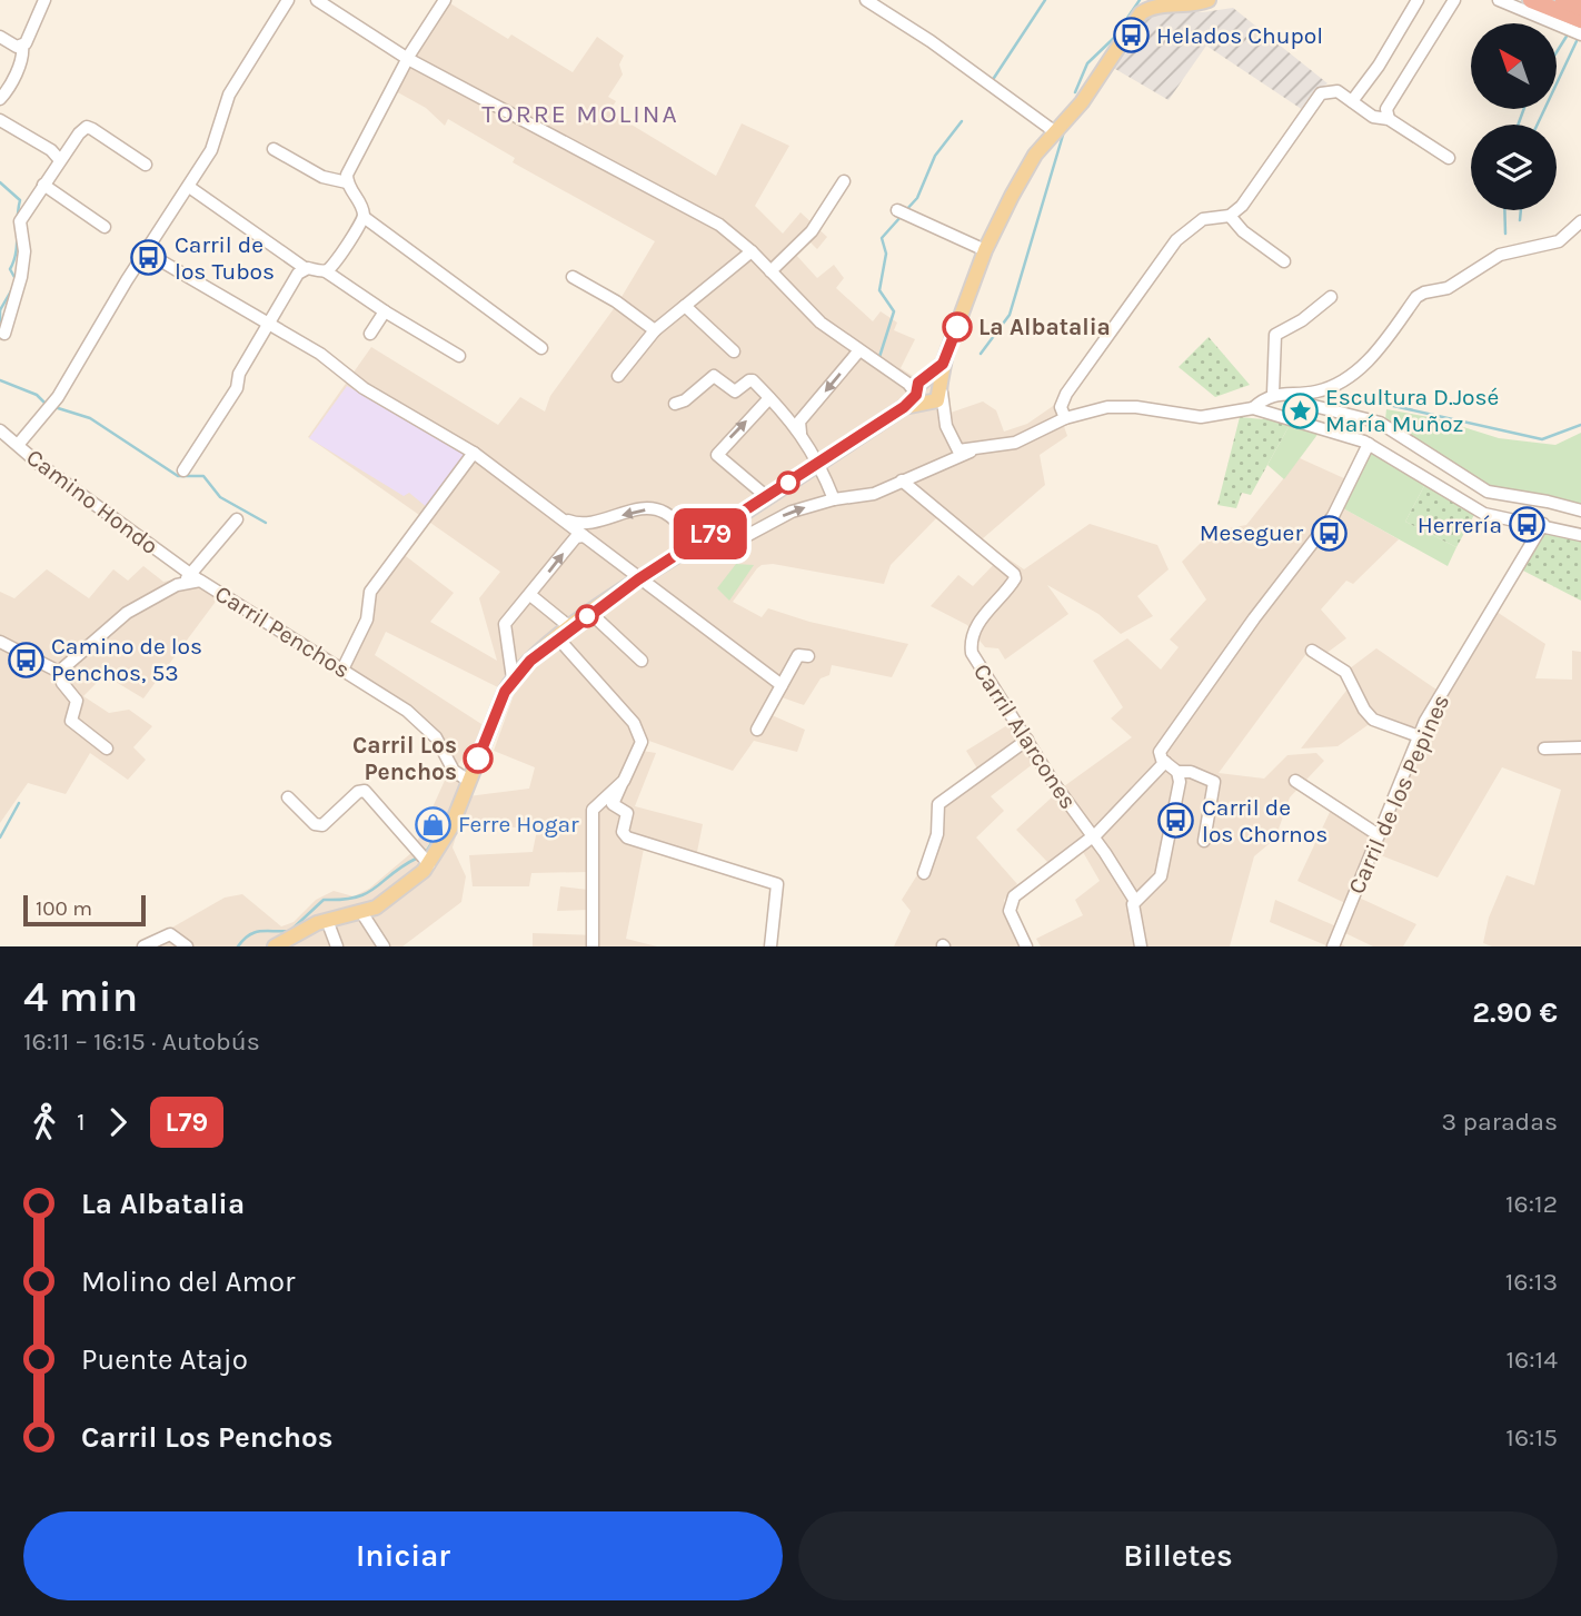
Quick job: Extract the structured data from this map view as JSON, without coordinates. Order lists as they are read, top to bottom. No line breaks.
{"streets":{"street":["Camino Hondo","Carril Penchos","Carril Alarcones","Carril de los Pepines"]},"crossings":[["Camino Hondo","Carril Penchos"]],"districts":["TORRE MOLINA"],"places":{"bus stop":["Helados Chupol","Carril de los Tubos","Herrería","Meseguer","Camino de los Penchos, 53","Carril de los Chornos"],"other":["La Albatalia","Carril Los Penchos"],"place":["Escultura D.José María Muñoz"],"shop":["Ferre Hogar"]},"lines":["bus line L79"],"scale_bar":"100 m","north":"top left","page":{"on_map":"L79","scale":"100 m","heading":["4 min","16:11 – 16:15 · Autobús","2.90 €"],"legs":["1","L79","3 paradas"],"list":[{"name":"La Albatalia","value":"16:12"},{"name":"Molino del Amor","value":"16:13"},{"name":"Puente Atajo","value":"16:14"},{"name":"Carril Los Penchos","value":"16:15"}],"buttons":["Iniciar","Billetes"]}}
